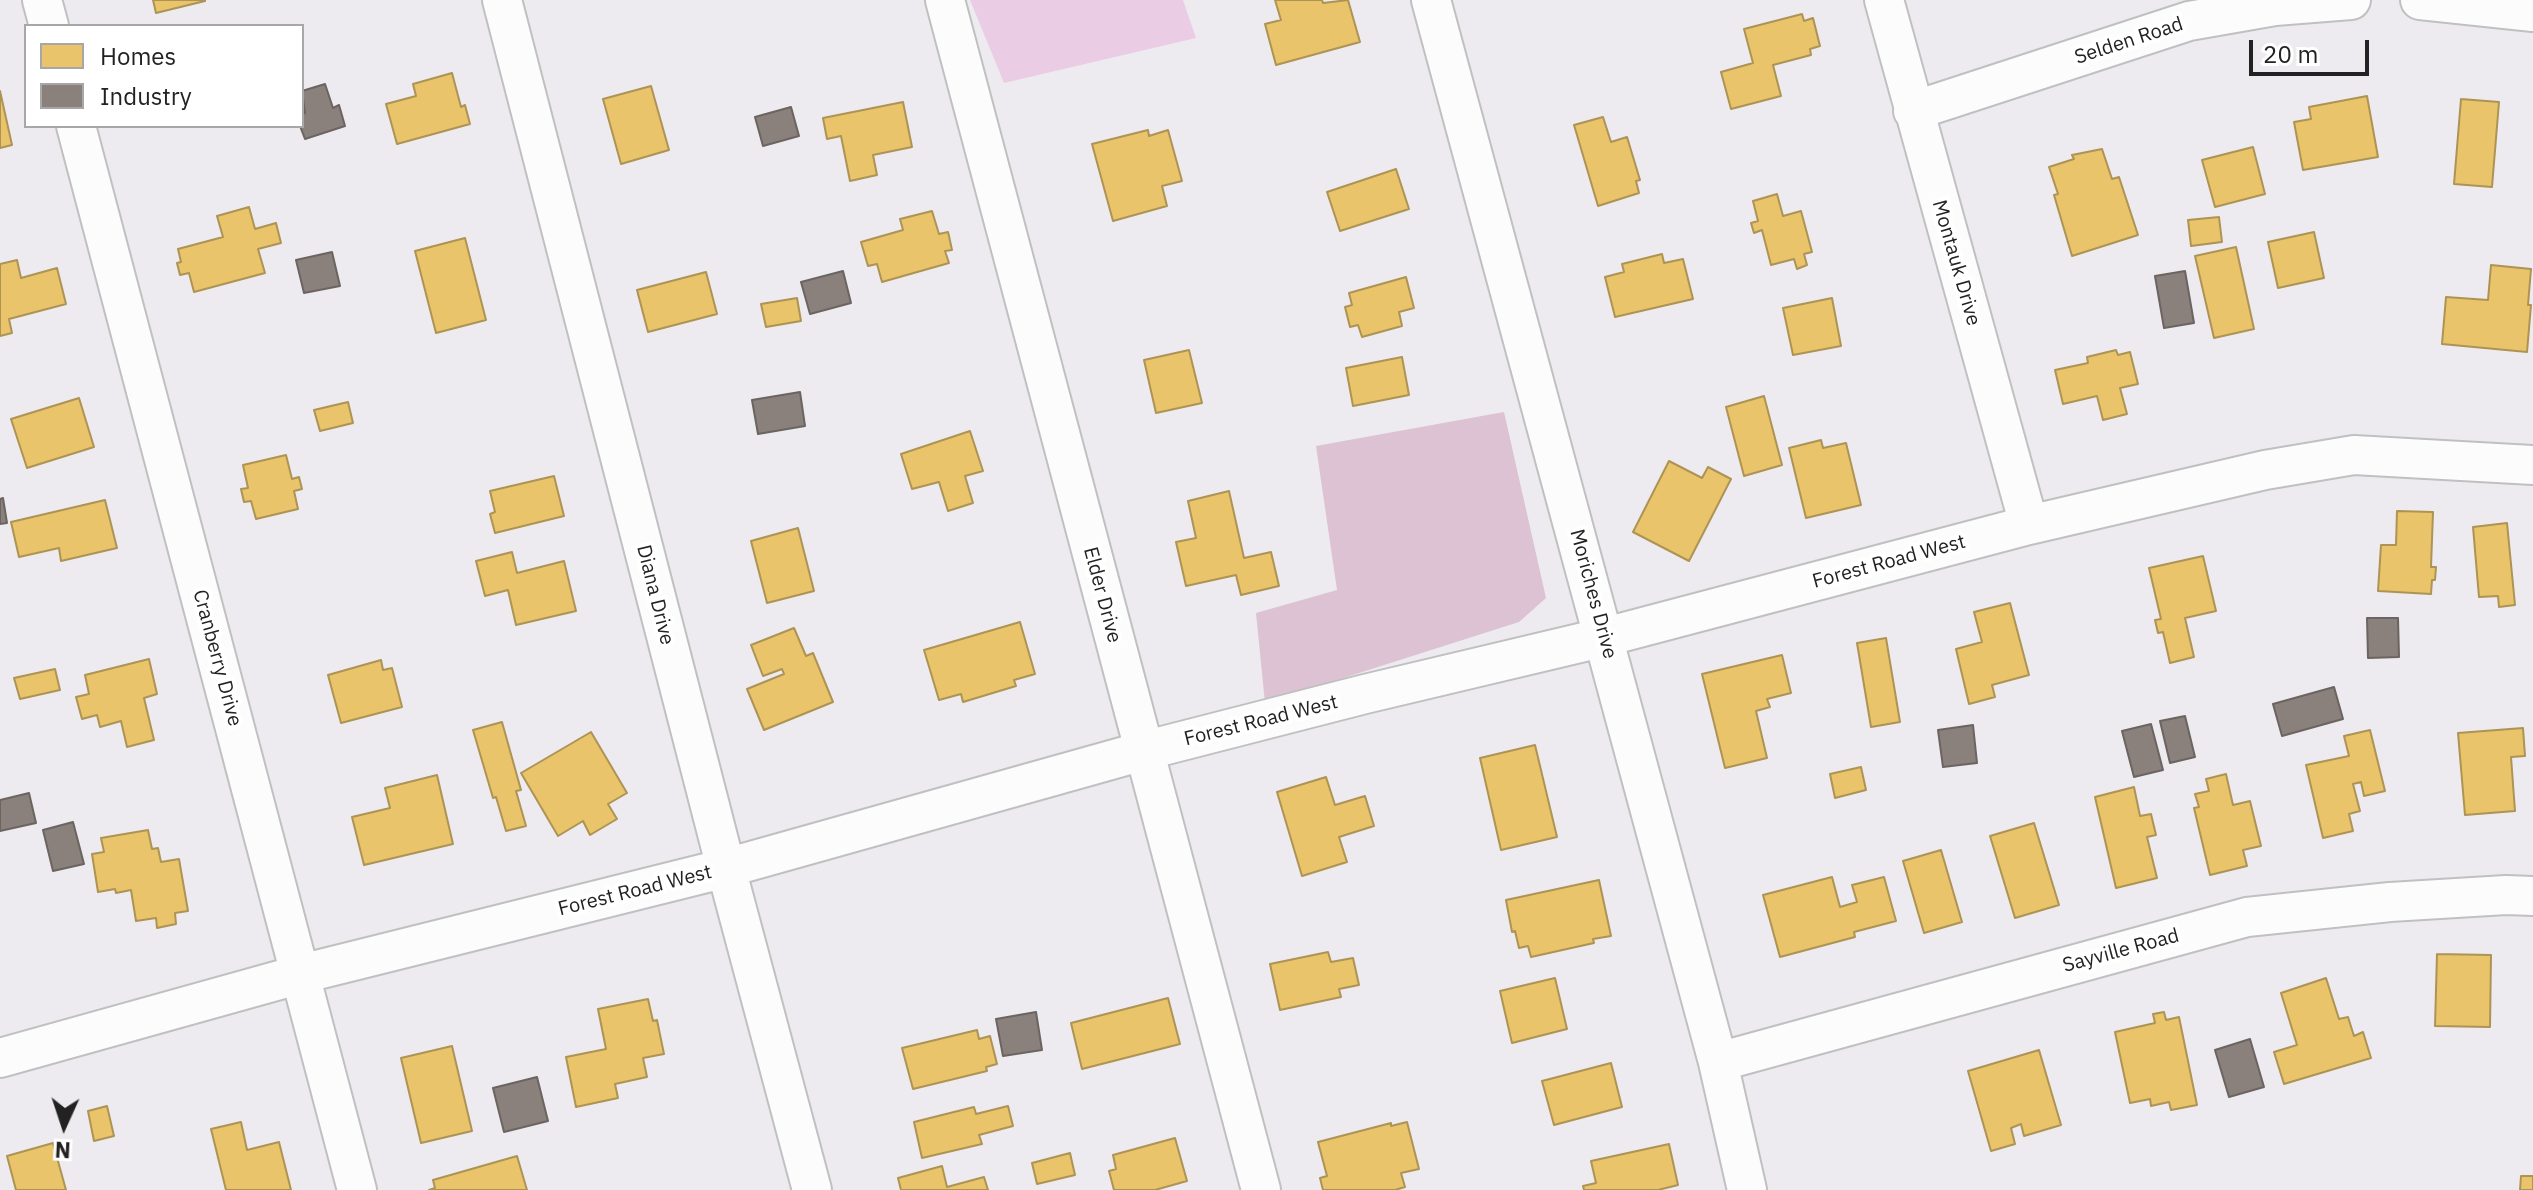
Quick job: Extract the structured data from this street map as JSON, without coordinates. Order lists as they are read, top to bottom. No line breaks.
{"streets":{"street":["Selden Road","Montauk Drive","Forest Road West","Moriches Drive","Diana Drive","Elder Drive","Cranberry Drive","Sayville Road"]},"crossings":[["Selden Road","Montauk Drive"],["Montauk Drive","Forest Road West"],["Forest Road West","Moriches Drive"],["Forest Road West","Diana Drive"],["Forest Road West","Elder Drive"],["Forest Road West","Cranberry Drive"],["Moriches Drive","Sayville Road"]],"legend":["Homes","Industry"],"scale_bar":"20 m","north":"bottom"}
